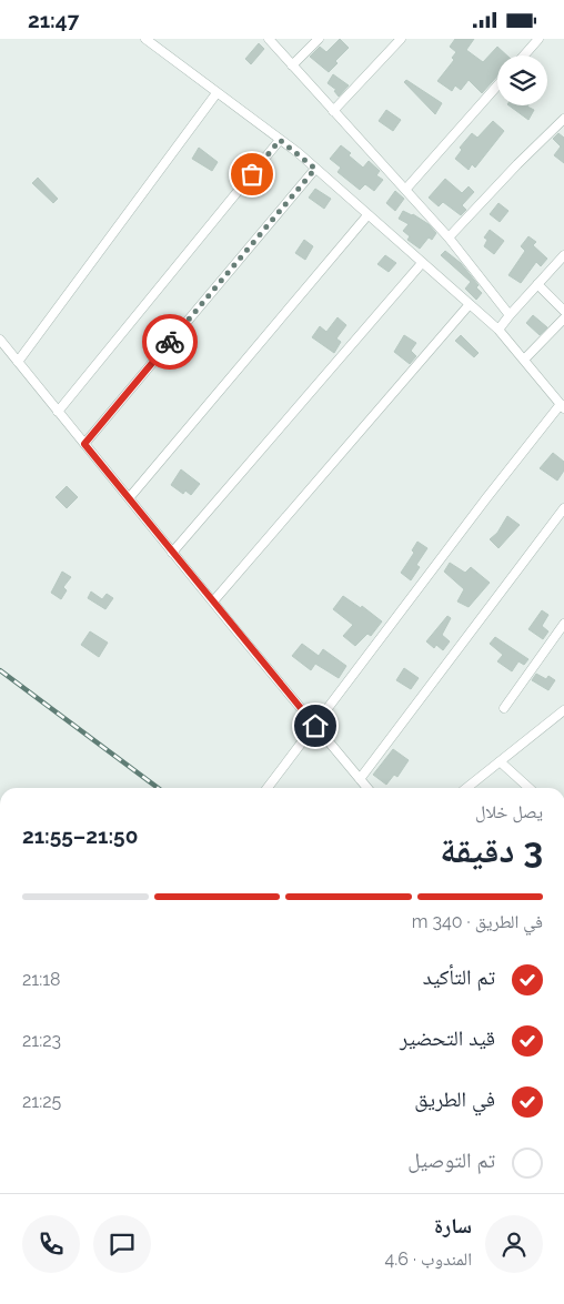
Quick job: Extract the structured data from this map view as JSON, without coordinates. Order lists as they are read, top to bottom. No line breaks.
{"page":{"status":"21:47","heading":["3 دقيقة","يصل خلال","21:50–21:55"],"panel":["سارة","المندوب · 4.6"],"bar":"في الطريق · 340 m","list":[["تم التأكيد","21:18"],["قيد التحضير","21:23"],["في الطريق","21:25"],"تم التوصيل"]}}
